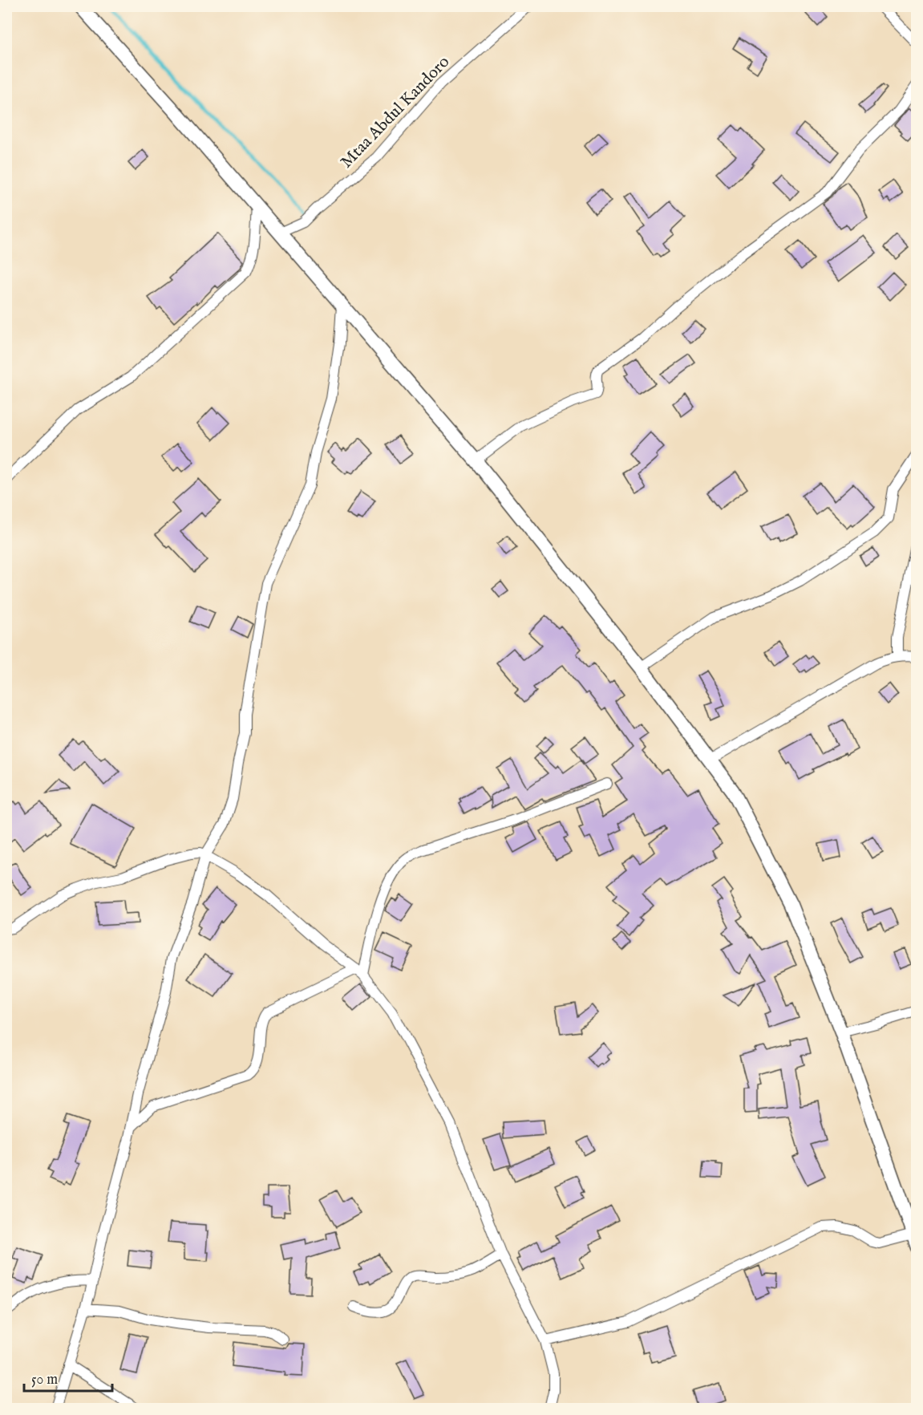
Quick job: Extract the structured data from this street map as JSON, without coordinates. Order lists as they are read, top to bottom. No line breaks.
{"streets":{"street":["Mtaa Abdul Kandoro"]},"scale_bar":"50 m"}
